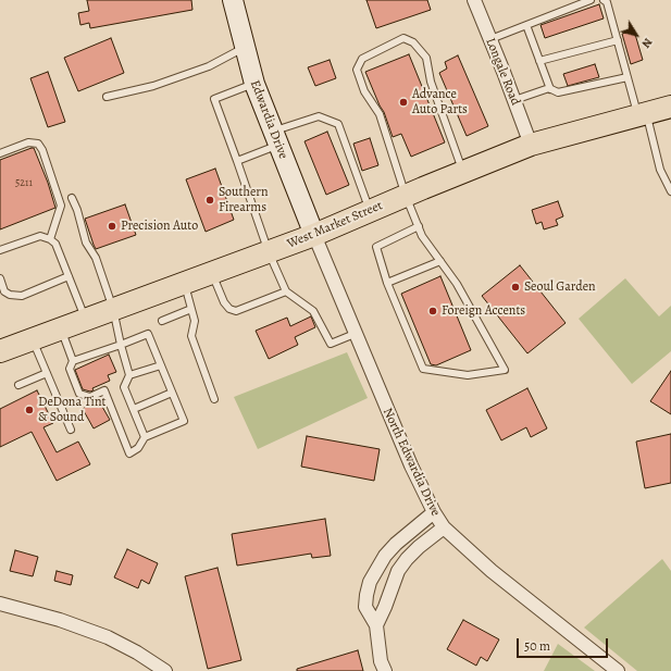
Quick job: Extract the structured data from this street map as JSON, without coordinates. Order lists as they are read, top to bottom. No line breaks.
{"streets":{"main road":["Edwardia Drive","West Market Street"],"street":["Longale Road","North Edwardia Drive"]},"crossings":[["Longale Road","West Market Street"],["Edwardia Drive","West Market Street"],["Edwardia Drive","North Edwardia Drive"],["West Market Street","North Edwardia Drive"]],"places":["Advance Auto Parts","Southern Firearms","Precision Auto","Seoul Garden","Foreign Accents","DeDona Tint & Sound"],"house_numbers":["5211"],"scale_bar":"50 m","north":"bottom right"}
